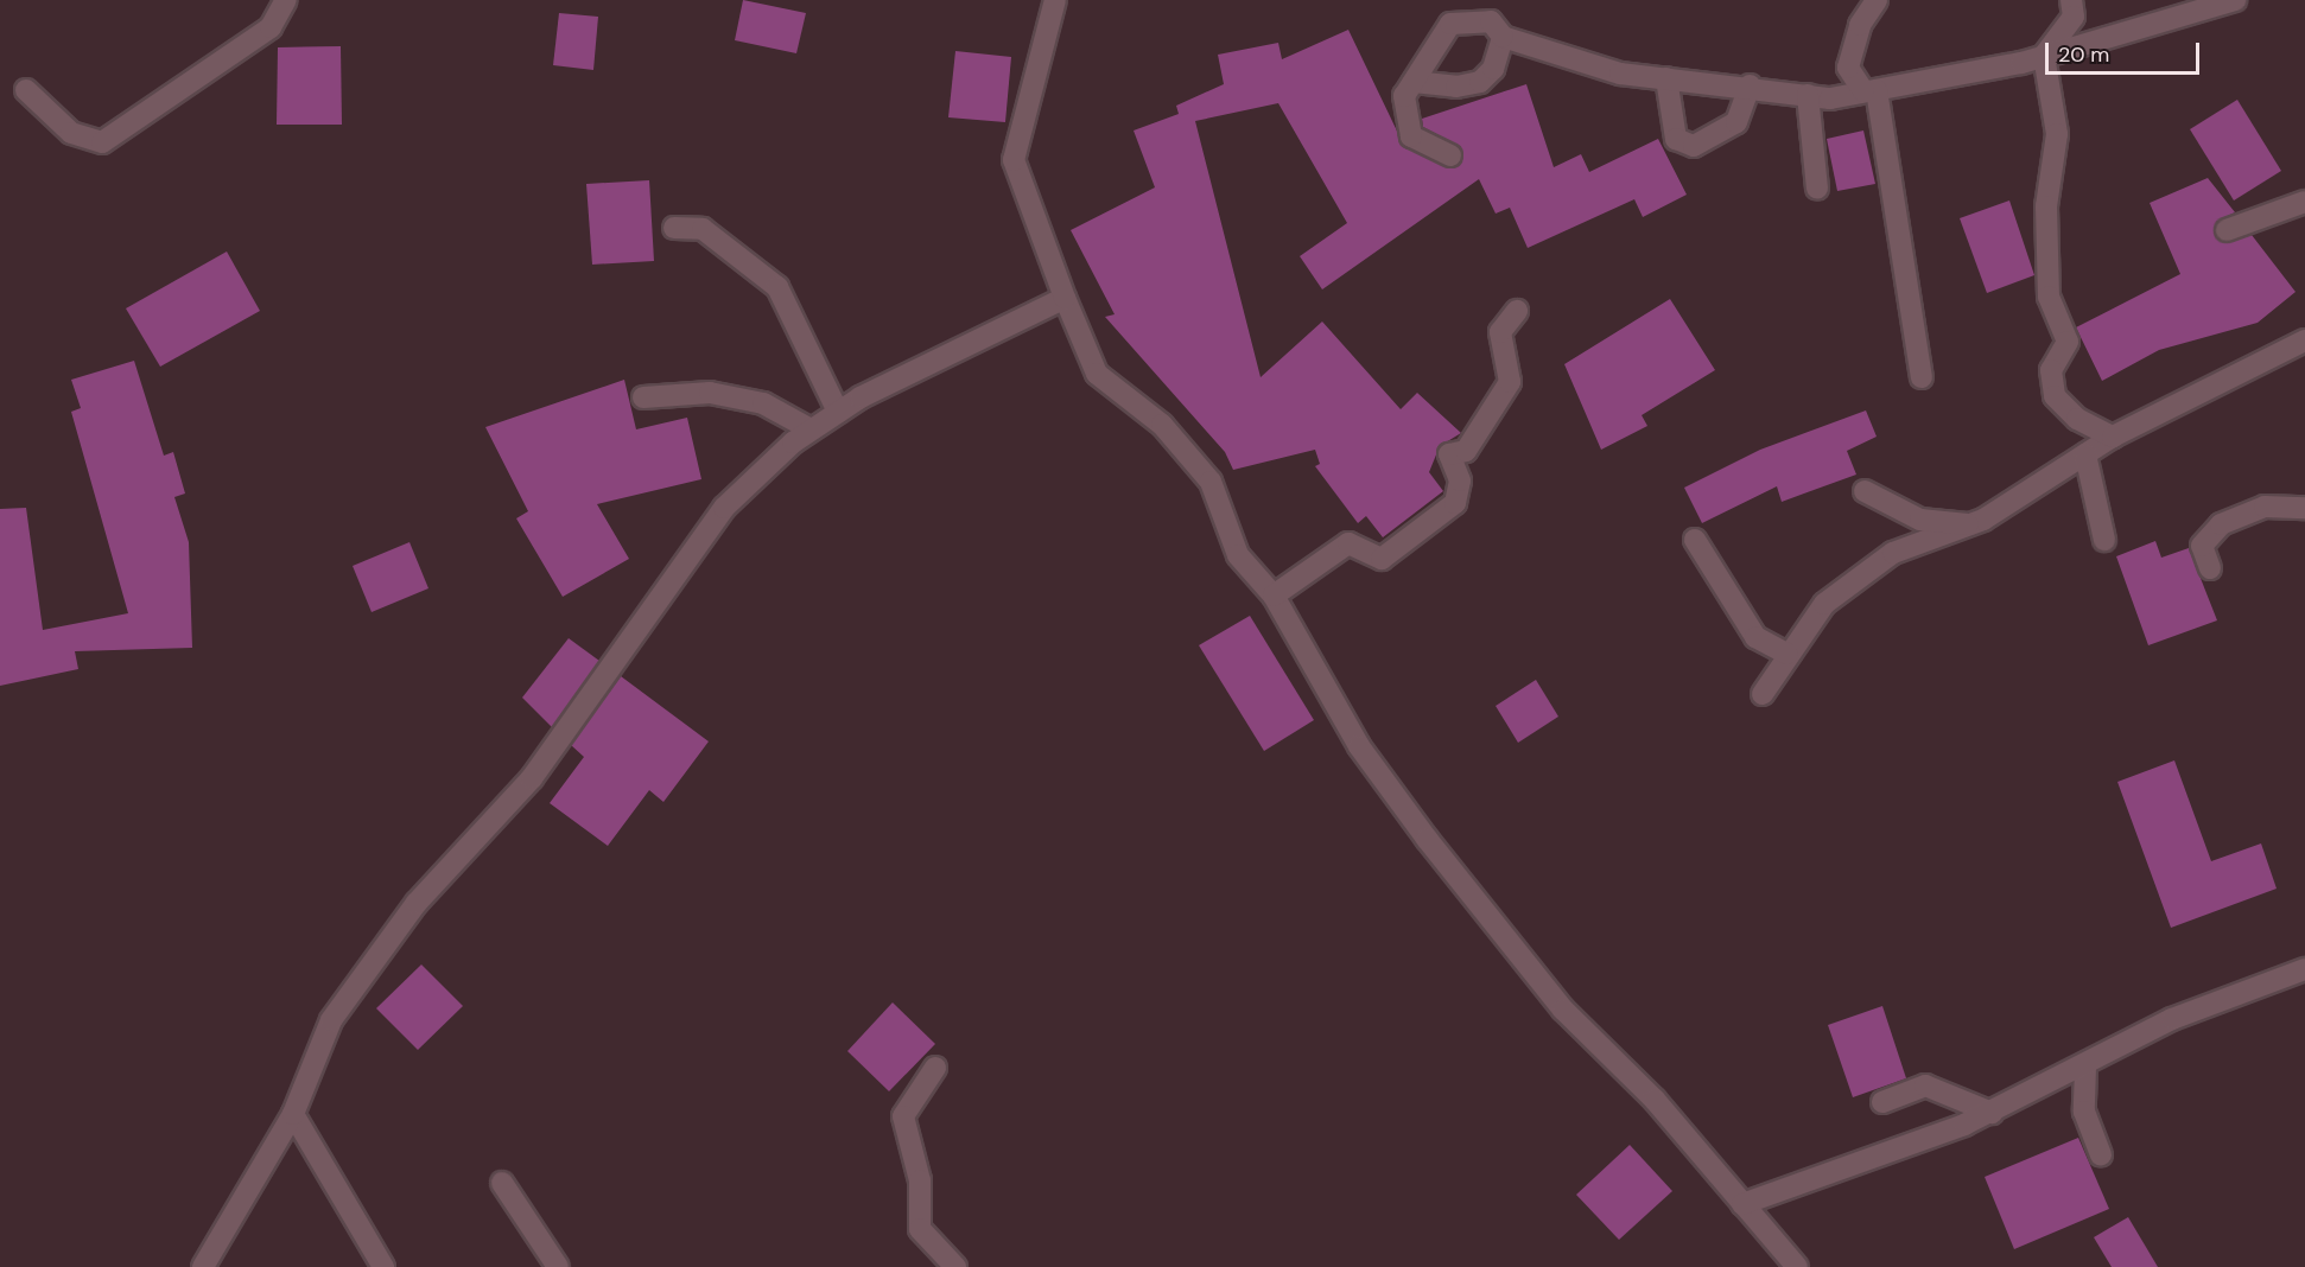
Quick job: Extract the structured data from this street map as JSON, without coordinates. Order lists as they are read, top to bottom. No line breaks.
{"scale_bar":"20 m"}
